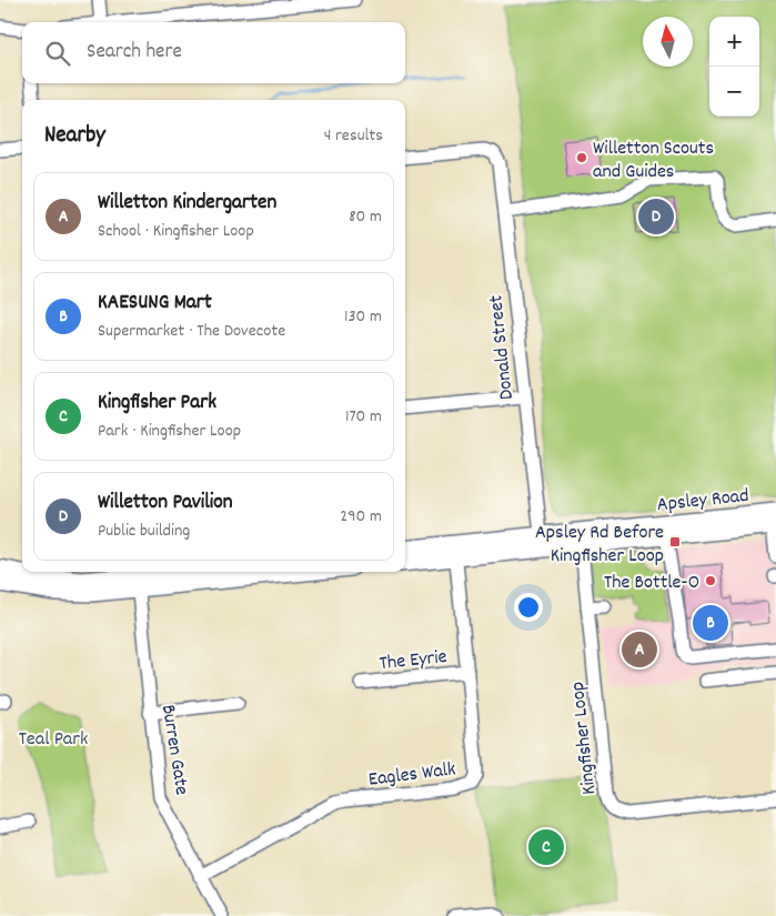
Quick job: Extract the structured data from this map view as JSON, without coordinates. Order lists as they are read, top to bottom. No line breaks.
{"streets":{"main road":["Apsley Road"],"street":["Donald Street","The Eyrie","Kingfisher Loop","Burren Gate","Eagles Walk"]},"crossings":[["Donald Street","Apsley Road"],["Apsley Road","Kingfisher Loop"],["Apsley Road","Eagles Walk"],["The Eyrie","Eagles Walk"],["Burren Gate","Eagles Walk"]],"parks":["Teal Park"],"places":{"other":["Willetton Scouts and Guides","The Bottle-O"],"transit":["Apsley Rd Before Kingfisher Loop"]},"north":"top","page":{"map_buttons":["+","−"],"search":"Search here","heading":["Nearby","4 results"],"list":[{"mark":"A","name":"Willetton Kindergarten","note":"School · Kingfisher Loop","value":"80 m"},{"mark":"B","name":"KAESUNG Mart","note":"Supermarket · The Dovecote","value":"130 m"},{"mark":"C","name":"Kingfisher Park","note":"Park · Kingfisher Loop","value":"170 m"},{"mark":"D","name":"Willetton Pavilion","note":"Public building","value":"290 m"}],"pins":["D","B","A","C"]}}
